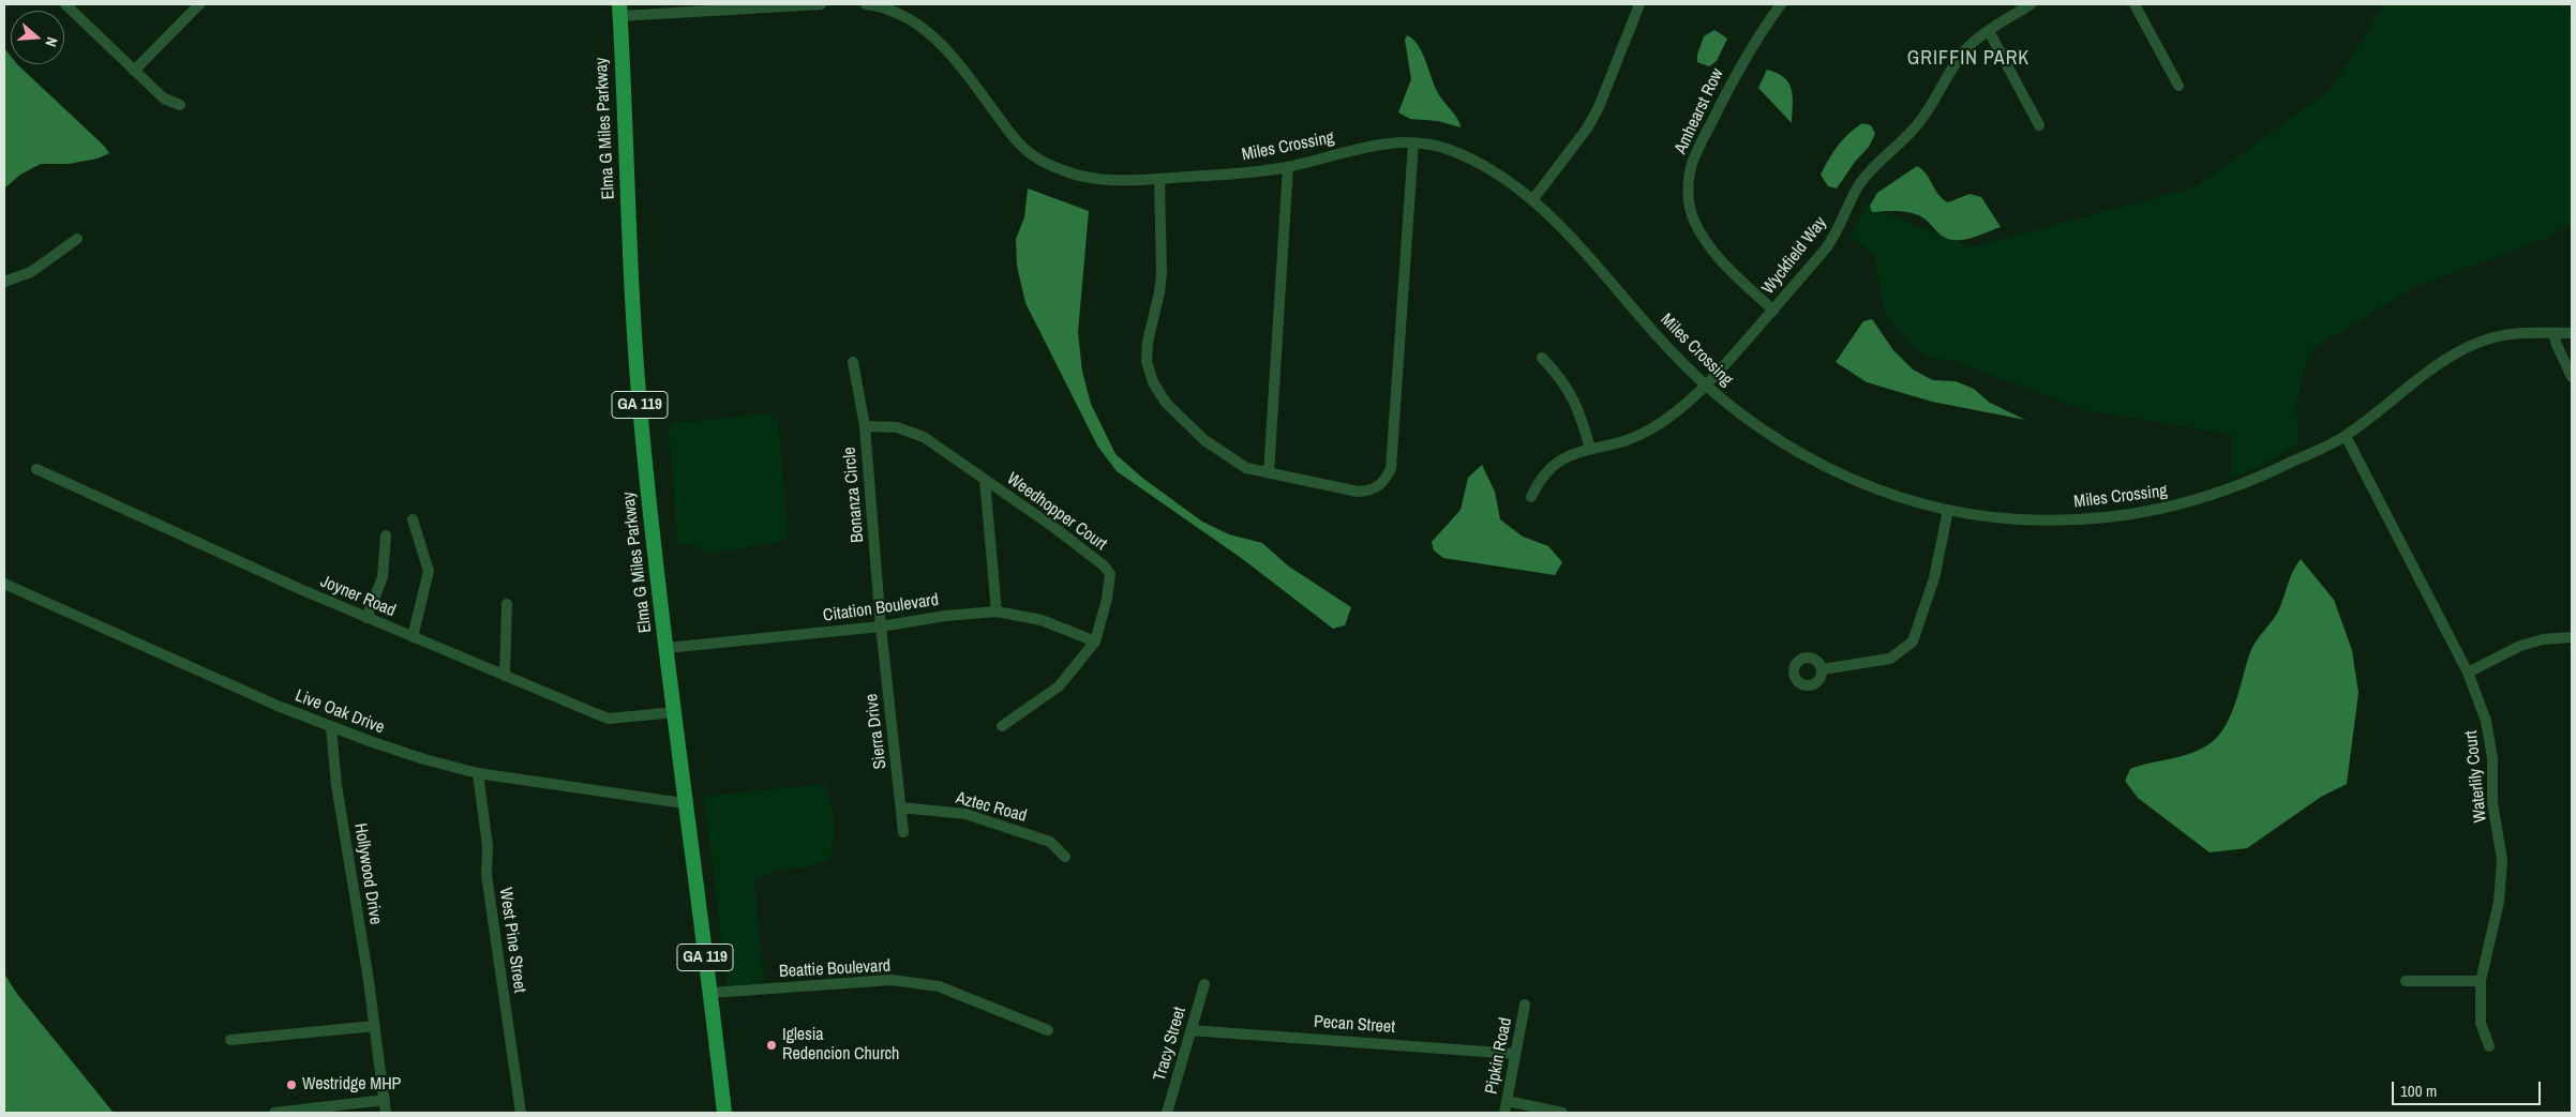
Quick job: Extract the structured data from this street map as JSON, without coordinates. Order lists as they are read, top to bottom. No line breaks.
{"streets":{"main road":["Elma G Miles Parkway","GA 119"],"street":["Amhearst Row","Miles Crossing","Wyckfield Way","Bonanza Circle","Weedhopper Court","Joyner Road","Citation Boulevard","Live Oak Drive","Sierra Drive","Waterlily Court","Aztec Road","Hollywood Drive","West Pine Street","Beattie Boulevard","Pecan Street","Tracy Street","Pipkin Road"]},"crossings":[["Amhearst Row","Wyckfield Way"],["Elma G Miles Parkway","Joyner Road"],["Elma G Miles Parkway","Citation Boulevard"],["Elma G Miles Parkway","Live Oak Drive"],["Elma G Miles Parkway","Beattie Boulevard"],["Miles Crossing","Wyckfield Way"],["Miles Crossing","Waterlily Court"],["Bonanza Circle","Weedhopper Court"],["Bonanza Circle","Citation Boulevard"],["Bonanza Circle","Sierra Drive"],["Weedhopper Court","Citation Boulevard"],["Citation Boulevard","Sierra Drive"],["Live Oak Drive","Hollywood Drive"],["Live Oak Drive","West Pine Street"],["Sierra Drive","Aztec Road"],["Pecan Street","Tracy Street"],["Pecan Street","Pipkin Road"]],"districts":["GRIFFIN PARK"],"places":["Iglesia Redencion Church","Westridge MHP"],"scale_bar":"100 m","north":"right"}
